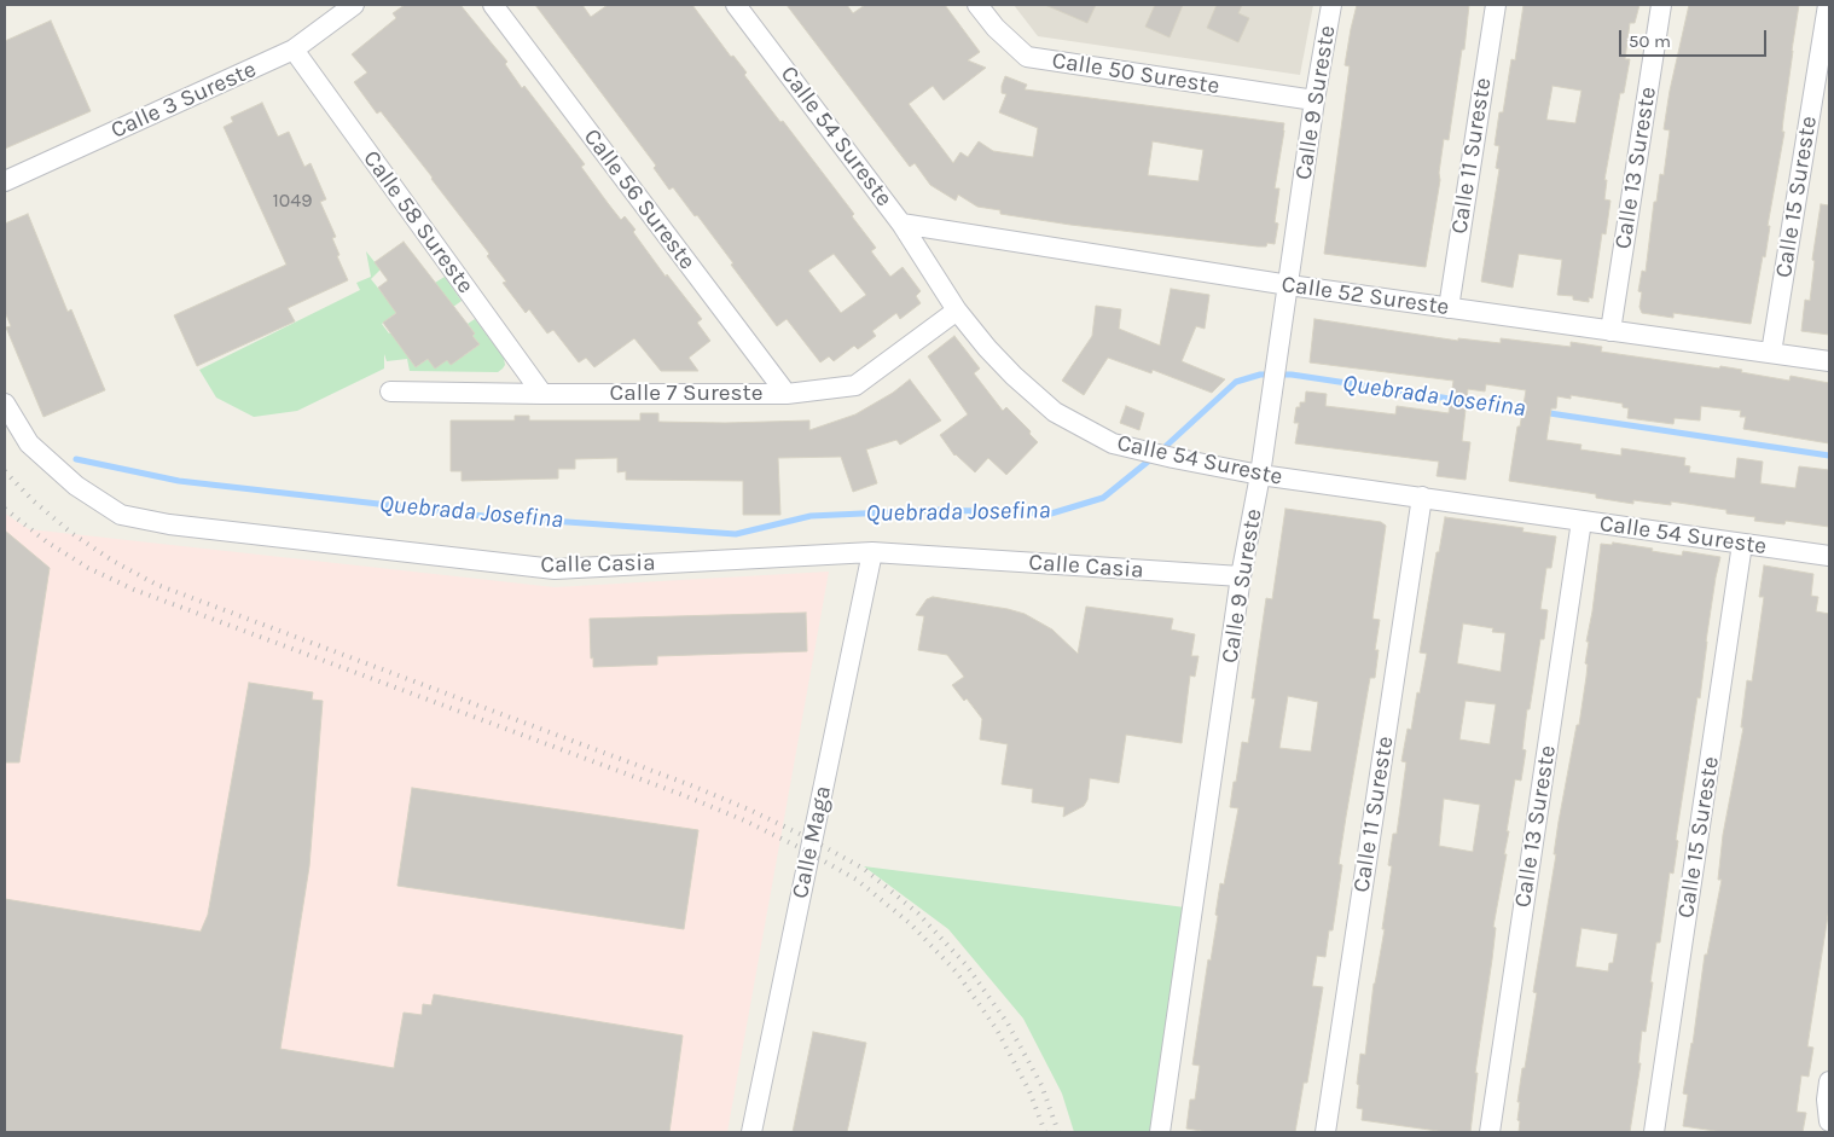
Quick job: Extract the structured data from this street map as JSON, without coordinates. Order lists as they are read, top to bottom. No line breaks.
{"streets":{"street":["Calle 50 Sureste","Calle 3 Sureste","Calle 9 Sureste","Calle 54 Sureste","Calle 11 Sureste","Calle 13 Sureste","Calle 15 Sureste","Calle 56 Sureste","Calle 58 Sureste","Calle 52 Sureste","Calle 7 Sureste","Calle Casia","Calle Maga"]},"crossings":[["Calle 50 Sureste","Calle 9 Sureste"],["Calle 3 Sureste","Calle 58 Sureste"],["Calle 9 Sureste","Calle 54 Sureste"],["Calle 9 Sureste","Calle 52 Sureste"],["Calle 9 Sureste","Calle Casia"],["Calle 54 Sureste","Calle 11 Sureste"],["Calle 54 Sureste","Calle 13 Sureste"],["Calle 54 Sureste","Calle 15 Sureste"],["Calle 54 Sureste","Calle 52 Sureste"],["Calle 54 Sureste","Calle 7 Sureste"],["Calle 11 Sureste","Calle 52 Sureste"],["Calle 13 Sureste","Calle 52 Sureste"],["Calle 15 Sureste","Calle 52 Sureste"],["Calle 56 Sureste","Calle 7 Sureste"],["Calle 58 Sureste","Calle 7 Sureste"],["Calle Casia","Calle Maga"]],"water":["Quebrada Josefina"],"house_numbers":["1049"],"scale_bar":"50 m"}
